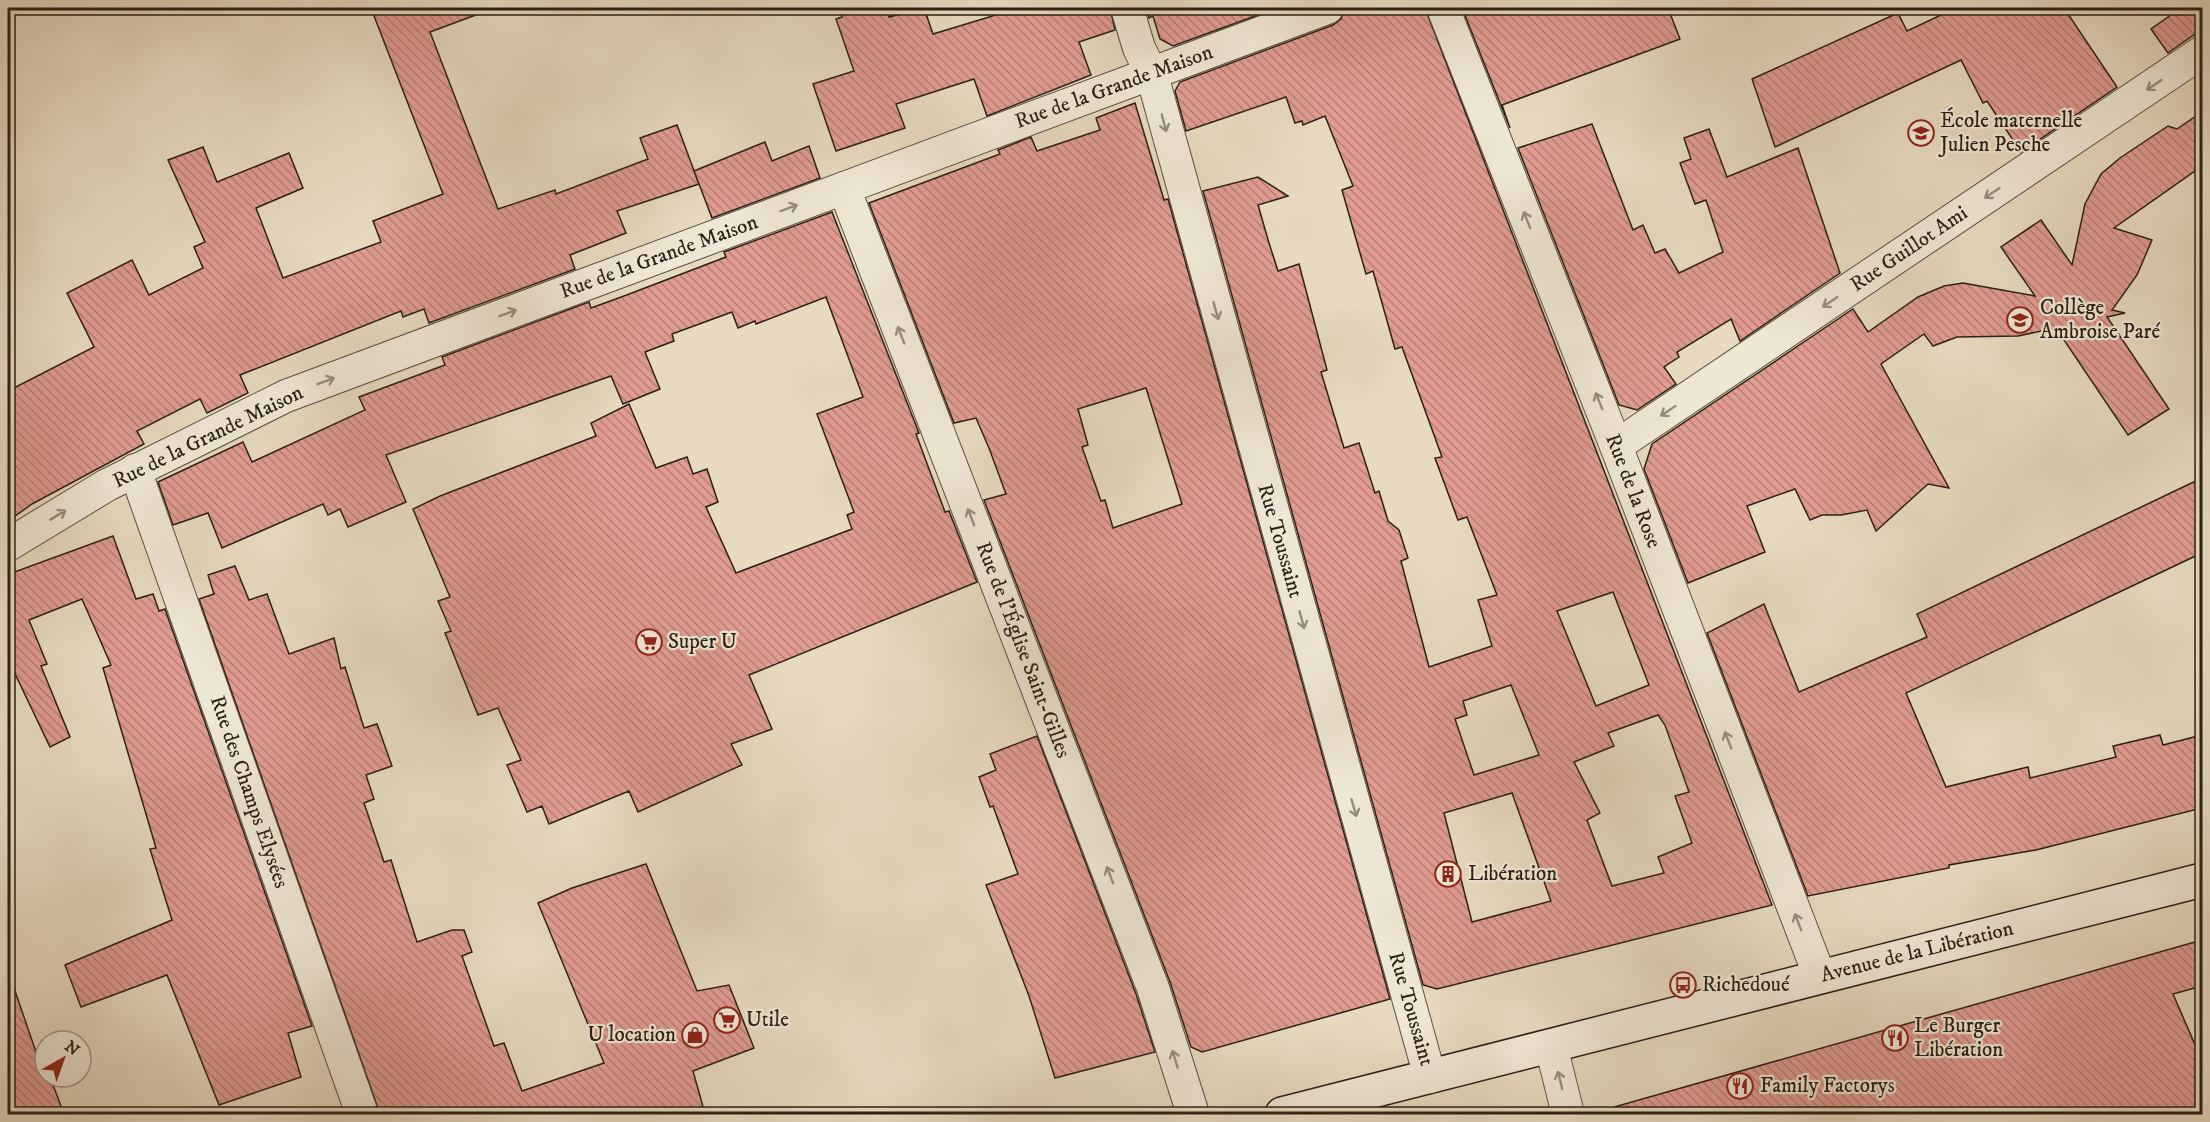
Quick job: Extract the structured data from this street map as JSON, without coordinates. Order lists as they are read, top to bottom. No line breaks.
{"streets":{"main road":["Avenue de la Libération"],"street":["Rue de la Grande Maison","Rue Guillot Ami","Rue de la Rose","Rue Toussaint","Rue de l'Église Saint-Gilles","Rue des Champs Elysées"]},"crossings":[["Rue de la Grande Maison","Rue Toussaint"],["Rue de la Grande Maison","Rue de l'Église Saint-Gilles"],["Rue de la Grande Maison","Rue des Champs Elysées"],["Rue Guillot Ami","Rue de la Rose"],["Rue de la Rose","Avenue de la Libération"],["Rue Toussaint","Avenue de la Libération"]],"one_way":["Rue de la Grande Maison","Rue Guillot Ami","Rue de la Rose","Rue Toussaint","Rue de l'Église Saint-Gilles"],"places":{"school or university":["École maternelle Julien Pesche","Collège Ambroise Paré"],"supermarket":["Super U","Utile"],"building":["Libération"],"bus stop":["Richedoué"],"shop":["U location"],"restaurant":["Le Burger Libération","Family Factorys"]},"north":"top right"}
